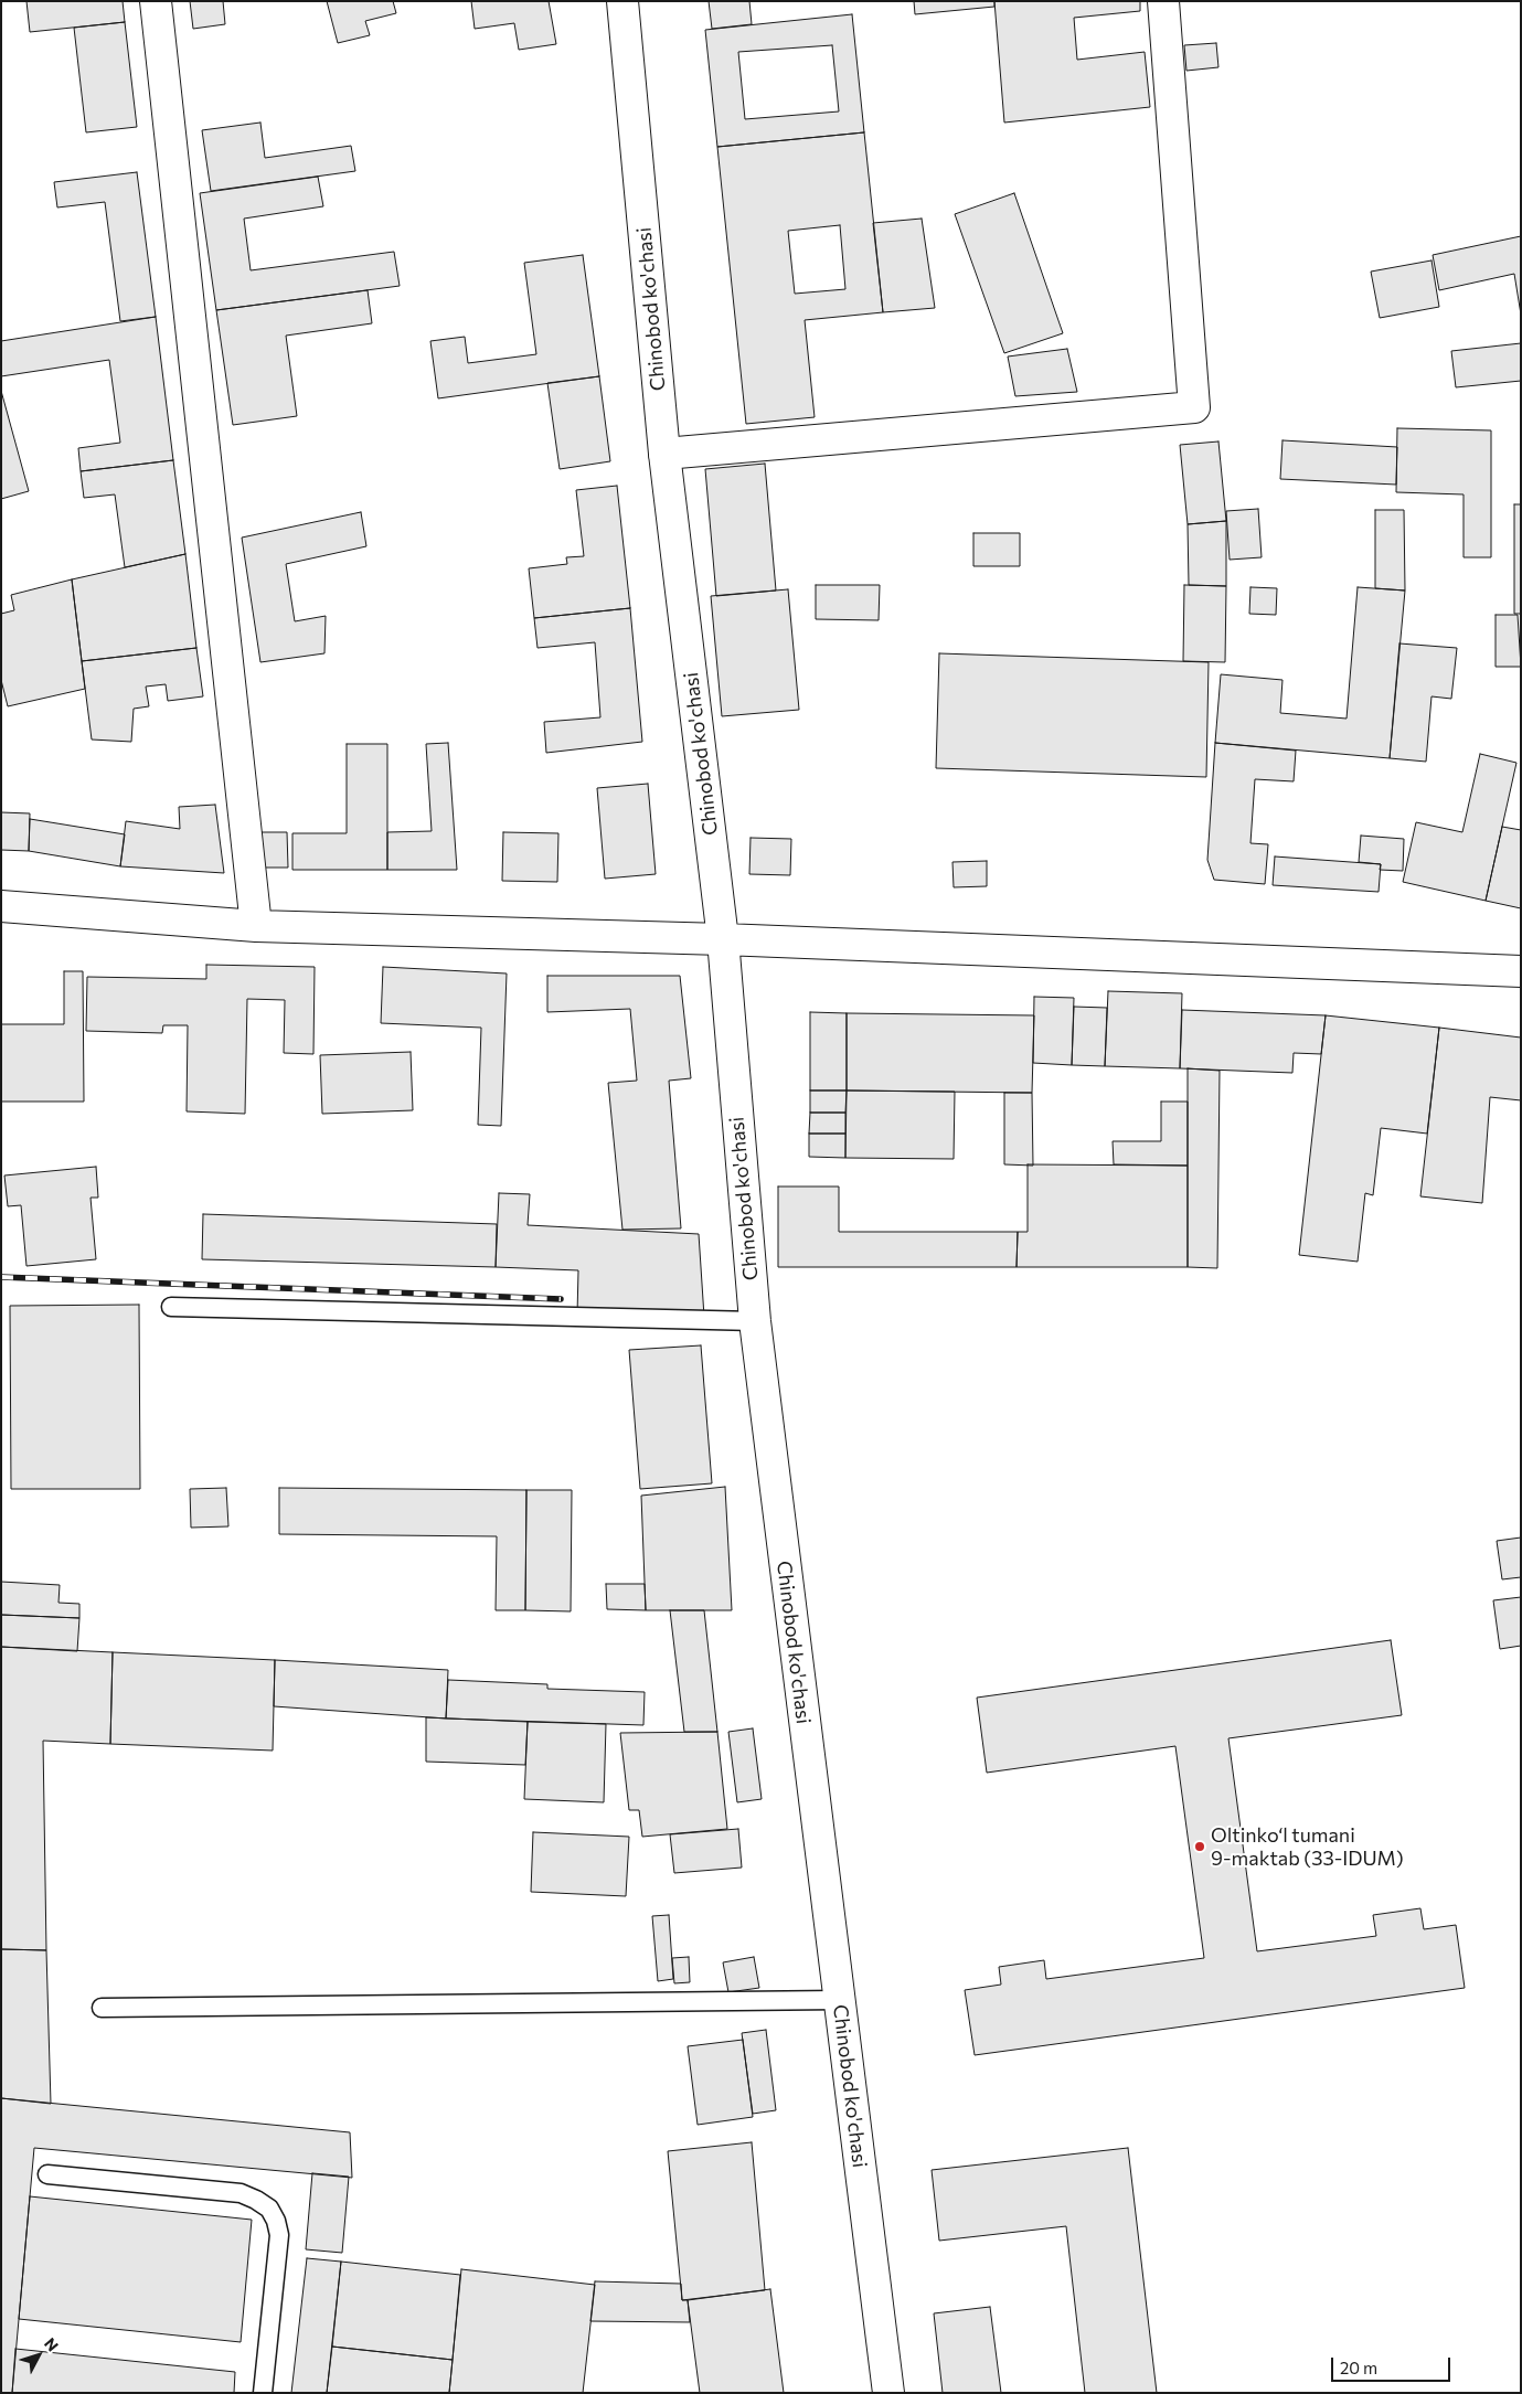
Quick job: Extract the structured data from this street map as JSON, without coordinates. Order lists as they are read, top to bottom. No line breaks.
{"streets":{"street":["Chinobod ko'chasi"]},"places":["Oltinko‘l tumani 9-maktab (33-IDUM)"],"scale_bar":"20 m","north":"top right"}
